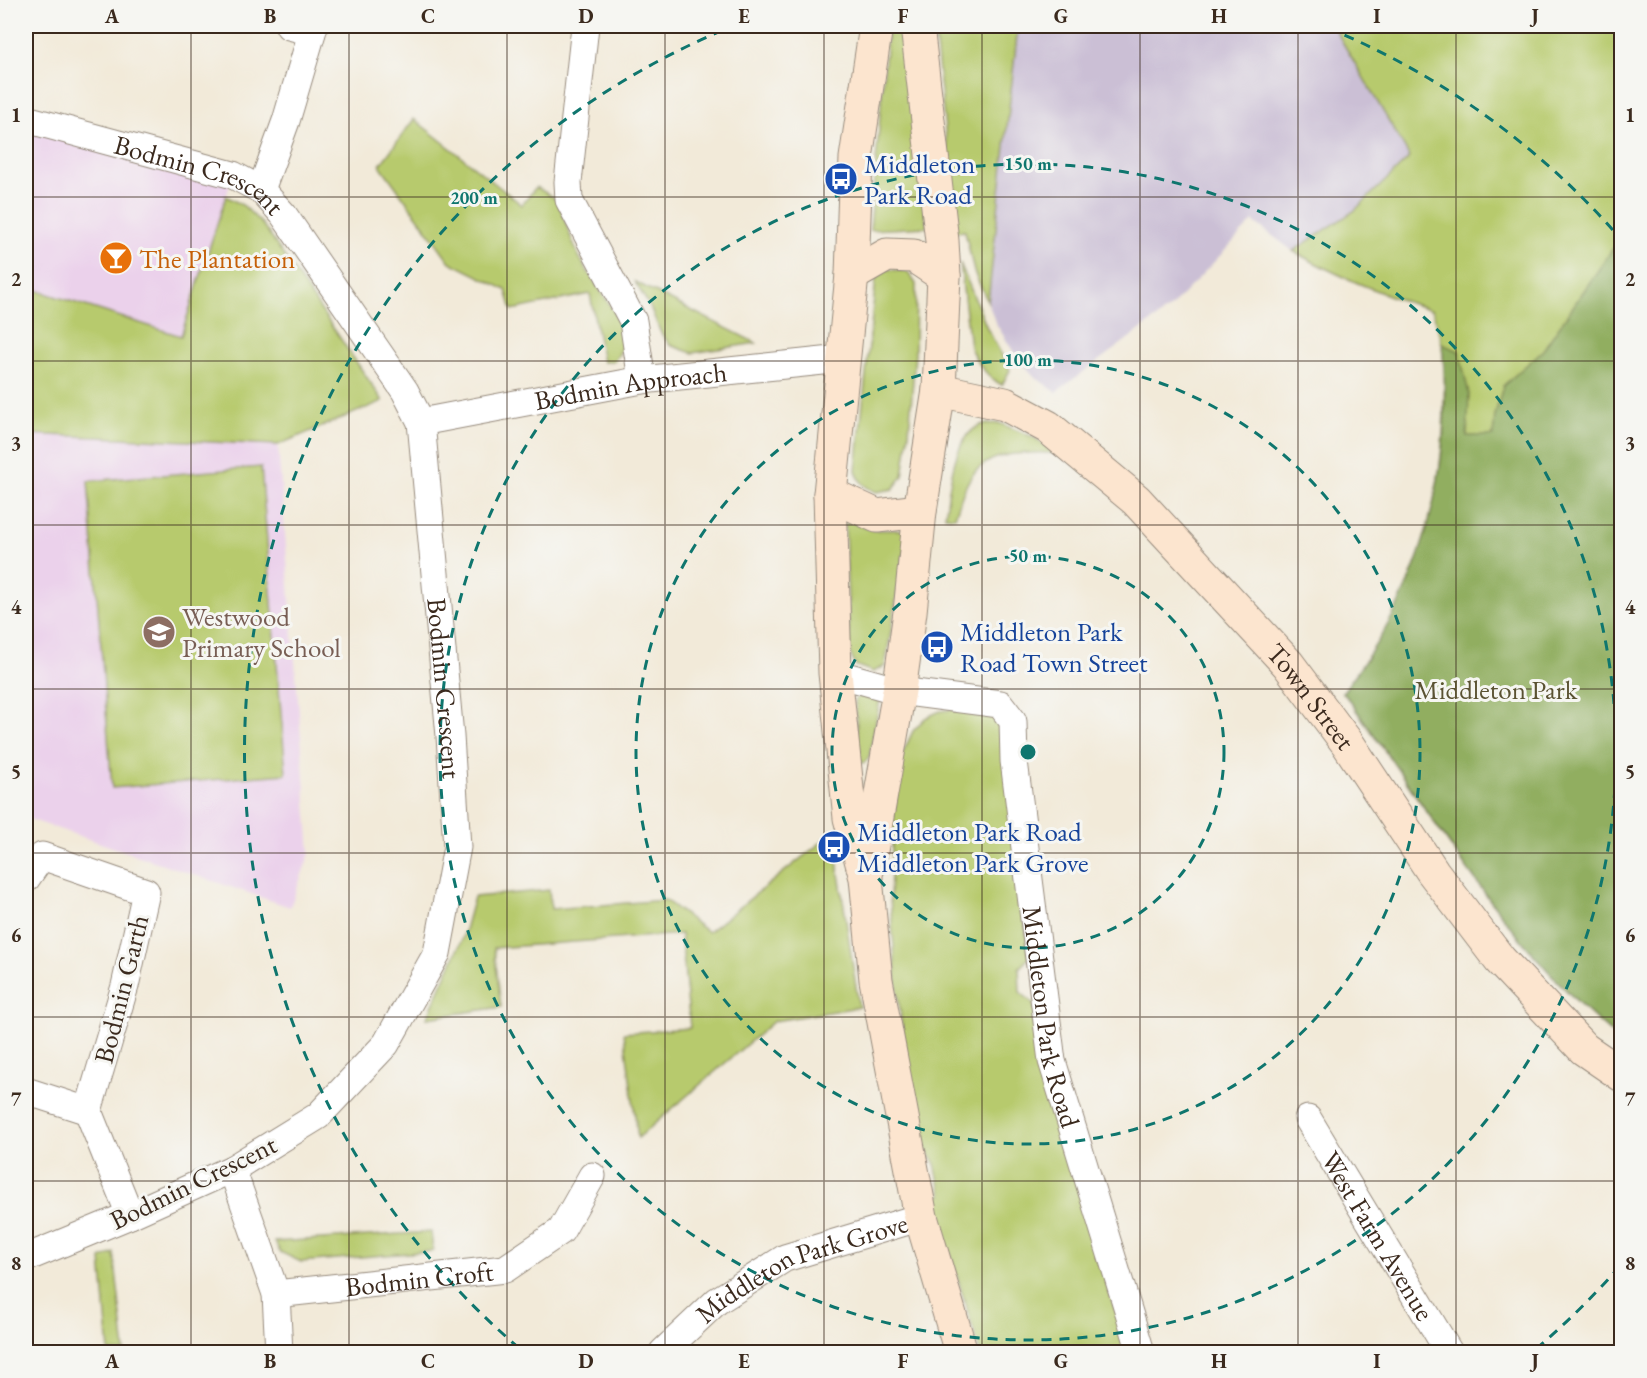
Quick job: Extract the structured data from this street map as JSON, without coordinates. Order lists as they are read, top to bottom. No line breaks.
{"streets":{"street":["Bodmin Crescent","Bodmin Approach","Town Street","Bodmin Garth","Middleton Park Road","West Farm Avenue","Middleton Park Grove","Bodmin Croft"]},"crossings":[["Bodmin Crescent","Bodmin Approach"]],"parks":["Middleton Park"],"places":{"bus stop":["Middleton Park Road","Middleton Park Road Town Street","Middleton Park Road Middleton Park Grove"],"bar":["The Plantation"],"school or university":["Westwood Primary School"]},"grid":{"columns":["A","B","C","D","E","F","G","H","I","J"],"rows":["1","2","3","4","5","6","7","8"]},"rings":["150 m","200 m","100 m","50 m"]}
